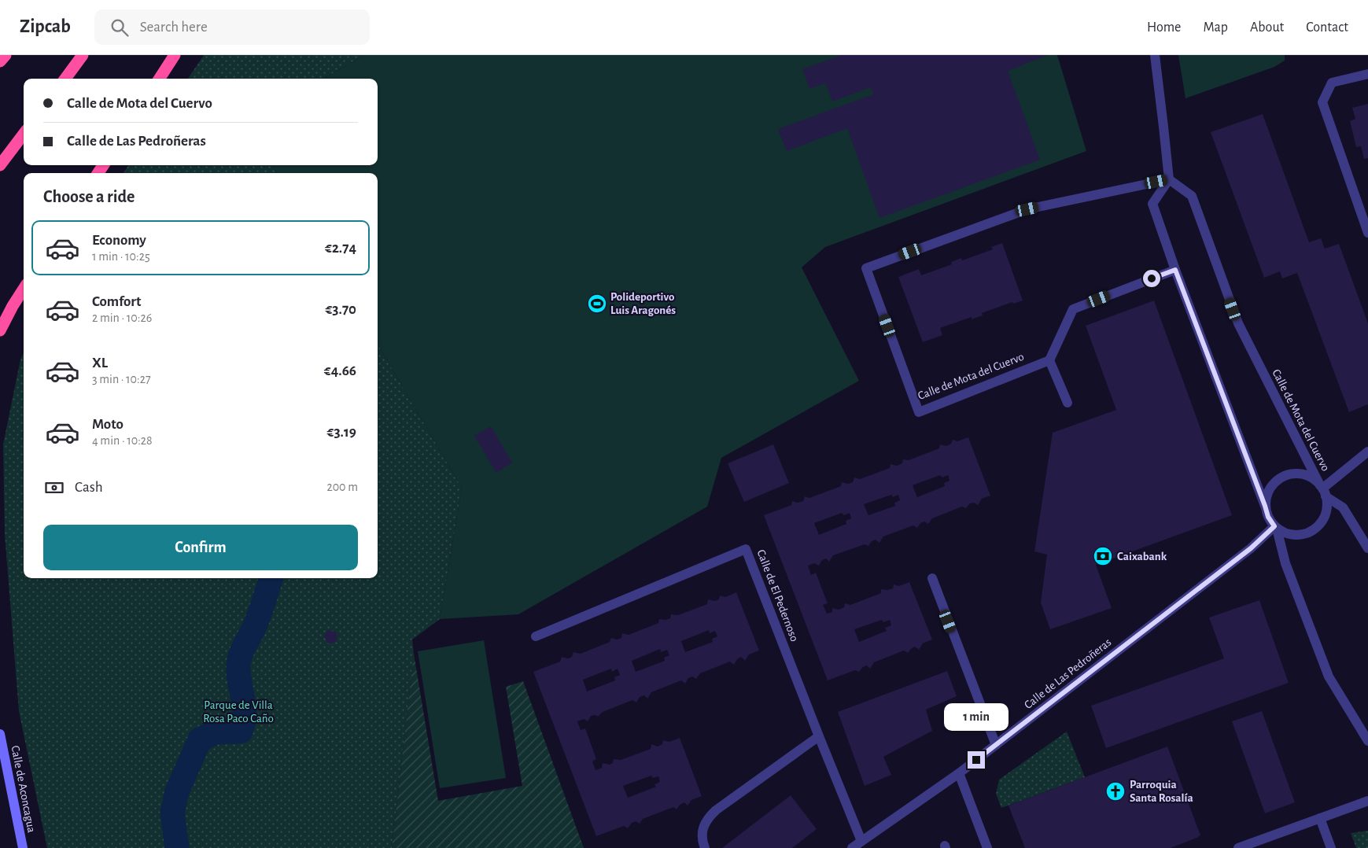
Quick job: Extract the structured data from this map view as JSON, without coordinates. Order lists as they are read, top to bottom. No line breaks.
{"streets":{"main road":["Calle de Aconcagua"],"street":["Calle de Mota del Cuervo","Calle de El Pedernoso","Calle de Las Pedroñeras"]},"crossings":[["Calle de Mota del Cuervo","Calle de Las Pedroñeras"],["Calle de El Pedernoso","Calle de Las Pedroñeras"]],"parks":["Parque de Villa Rosa Paco Caño"],"places":{"sports":["Polideportivo Luis Aragonés"],"bank":["Caixabank"],"church":["Parroquia Santa Rosalía"]},"page":{"header":"Zipcab","search":"Search here","nav":["Home","Map","About","Contact"],"banner":["Calle de Mota del Cuervo","Calle de Las Pedroñeras"],"heading":"Choose a ride","list":[{"name":"Economy","note":"1 min · 10:25","value":"€2.74"},{"name":"Comfort","note":"2 min · 10:26","value":"€3.70"},{"name":"XL","note":"3 min · 10:27","value":"€4.66"},{"name":"Moto","note":"4 min · 10:28","value":"€3.19"}],"pay":["Cash","200 m"],"buttons":"Confirm","bubble":"1 min"}}
